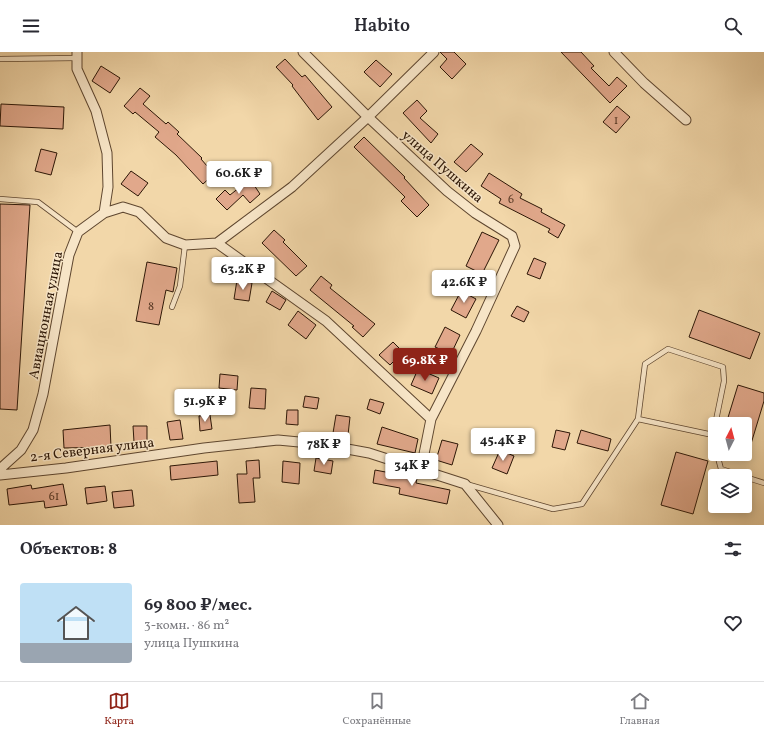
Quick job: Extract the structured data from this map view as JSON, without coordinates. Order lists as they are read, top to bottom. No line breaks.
{"streets":{"street":["улица Пушкина","Авиационная улица","2-я Северная улица"]},"house_numbers":["1","6","8","61"],"north":"top","page":{"header":"Habito","price":["60.6K ₽","63.2K ₽","42.6K ₽","69.8K ₽","51.9K ₽","45.4K ₽","78K ₽","34K ₽"],"heading":"Объектов: 8","list":[{"name":"69 800 ₽/мес.","note":"3-комн. · 86 m² · улица Пушкина"}],"tabs":["Карта","Сохранённые","Главная"]}}
